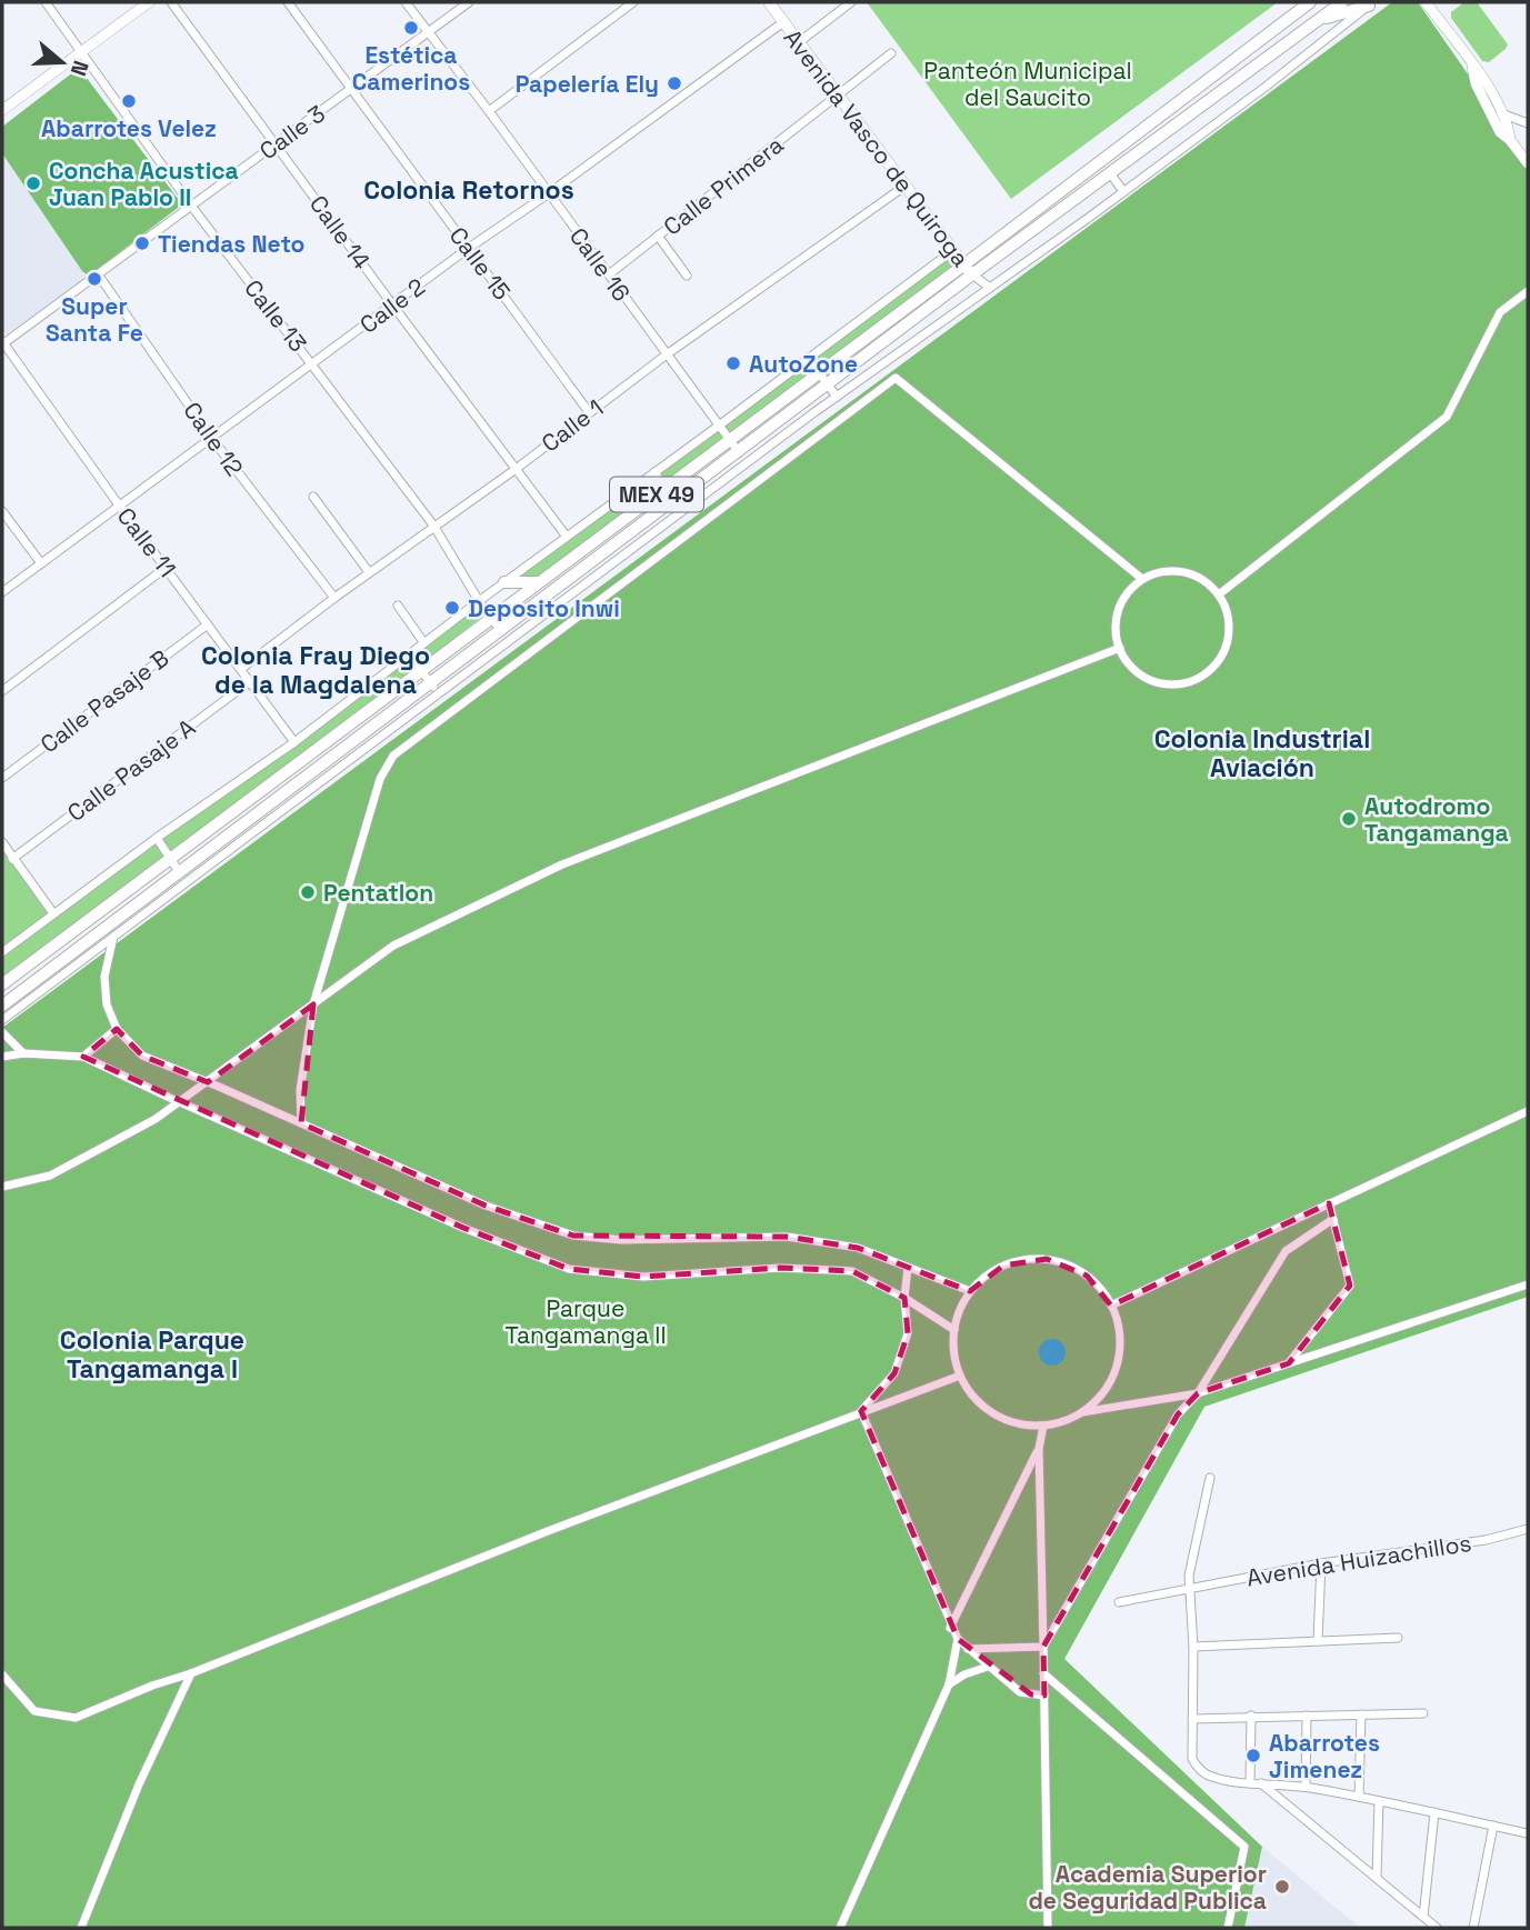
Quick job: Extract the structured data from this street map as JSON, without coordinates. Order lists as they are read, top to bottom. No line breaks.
{"streets":{"main road":["Avenida Vasco de Quiroga","MEX 49"],"street":["Calle 3","Calle Primera","Calle 14","Calle 15","Calle 16","Calle 2","Calle 13","Calle 1","Calle 12","Calle 11","Calle Pasaje B","Calle Pasaje A","Avenida Huizachillos"]},"crossings":[["Calle 3","Calle 14"],["Calle 3","Calle 15"],["Calle 3","Calle 16"],["Calle 3","Calle 13"],["Calle 3","Calle 12"],["Calle 3","Calle 11"],["Avenida Vasco de Quiroga","Calle Primera"],["Avenida Vasco de Quiroga","Calle 2"],["Avenida Vasco de Quiroga","Calle 1"],["Avenida Vasco de Quiroga","MEX 49"],["Calle Primera","Calle 16"],["Calle 14","Calle 2"],["Calle 14","Calle 1"],["Calle 15","Calle 2"],["Calle 15","Calle 1"],["Calle 16","Calle 2"],["Calle 16","Calle 1"],["Calle 16","MEX 49"],["Calle 2","Calle 13"],["Calle 2","Calle 12"],["Calle 2","Calle 11"],["Calle 13","Calle 1"],["Calle 13","MEX 49"],["Calle 1","Calle 12"],["Calle 1","Calle 11"],["Calle 11","Calle Pasaje B"],["Calle 11","Calle Pasaje A"]],"districts":["Colonia Retornos","Colonia Fray Diego de la Magdalena","Colonia Industrial Aviación","Colonia Parque Tangamanga I"],"parks":["Panteón Municipal del Saucito","Parque Tangamanga II"],"places":["Estética Camerinos","Papelería Ely","Abarrotes Velez","Concha Acustica Juan Pablo II","Tiendas Neto","Super Santa Fe","AutoZone","Deposito Inwi","Autodromo Tangamanga","Pentatlon","Abarrotes Jimenez","Academia Superior de Seguridad Publica"],"north":"right"}
